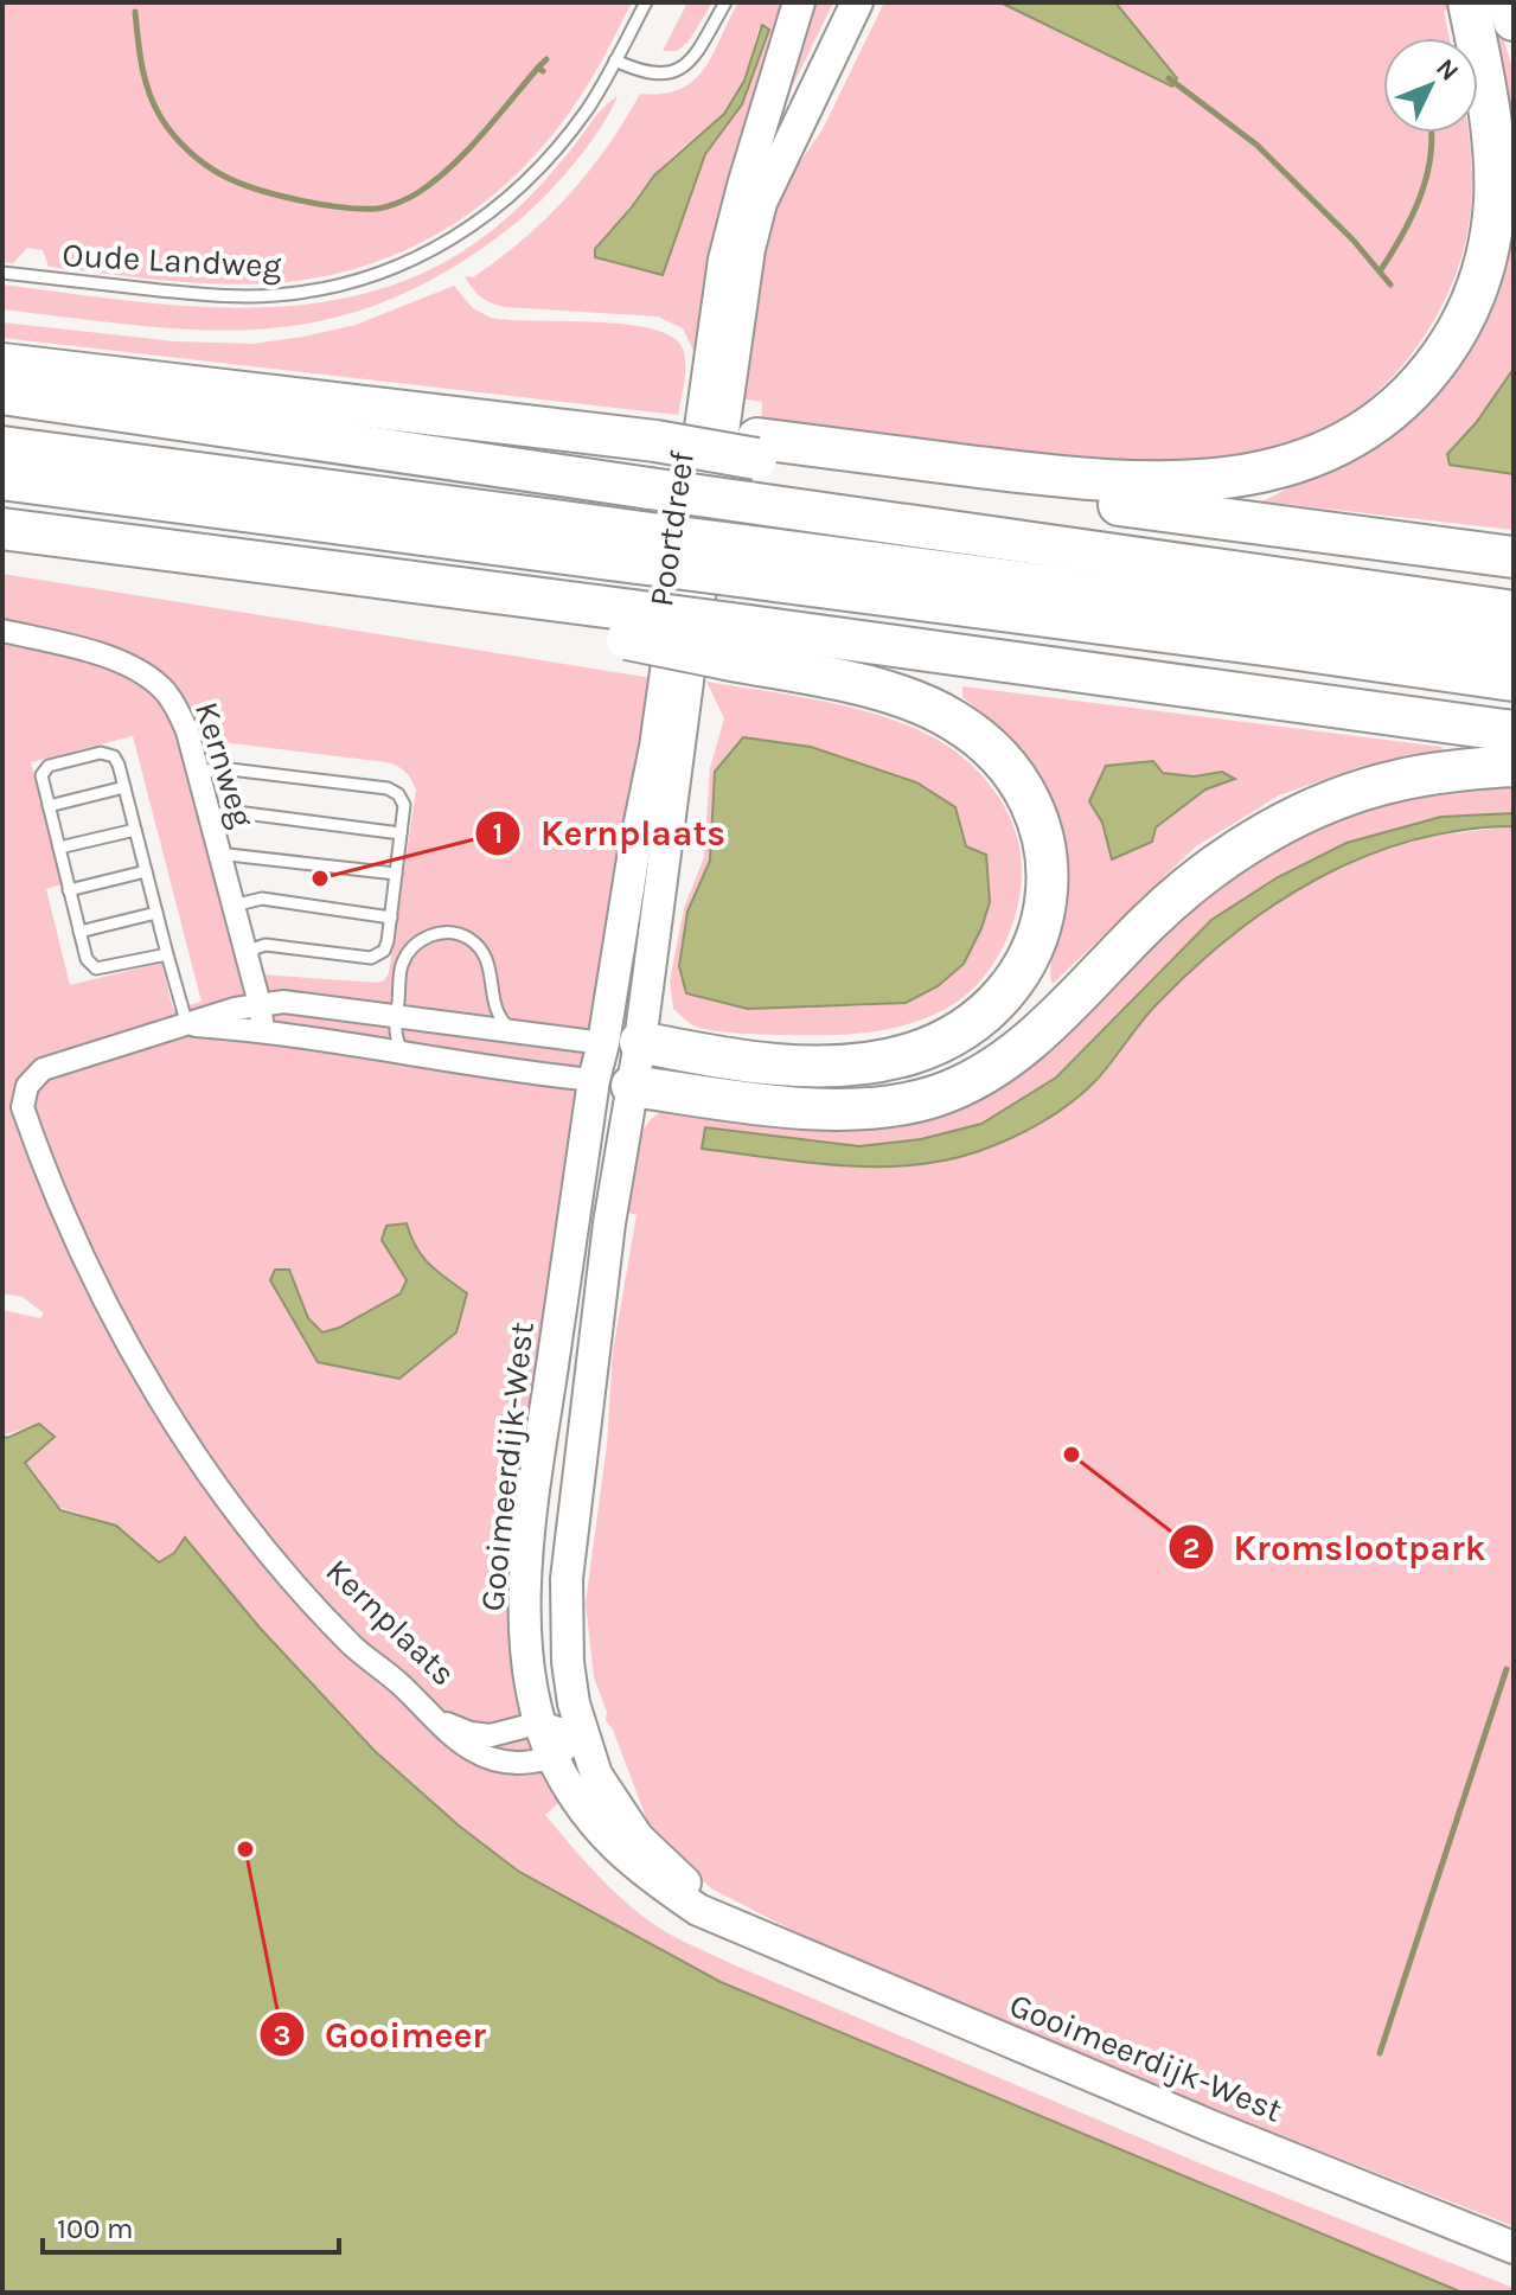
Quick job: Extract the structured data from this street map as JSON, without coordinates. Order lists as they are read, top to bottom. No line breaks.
{"streets":{"street":["Poortdreef","Kernweg","Gooimeerdijk-West","Kernplaats"],"lane":["Oude Landweg"]},"crossings":[["Poortdreef","Gooimeerdijk-West"],["Poortdreef","Kernplaats"],["Kernweg","Kernplaats"],["Gooimeerdijk-West","Kernplaats"]],"places":["Kernplaats","Kromslootpark","Gooimeer"],"scale_bar":"100 m","north":"top right"}
